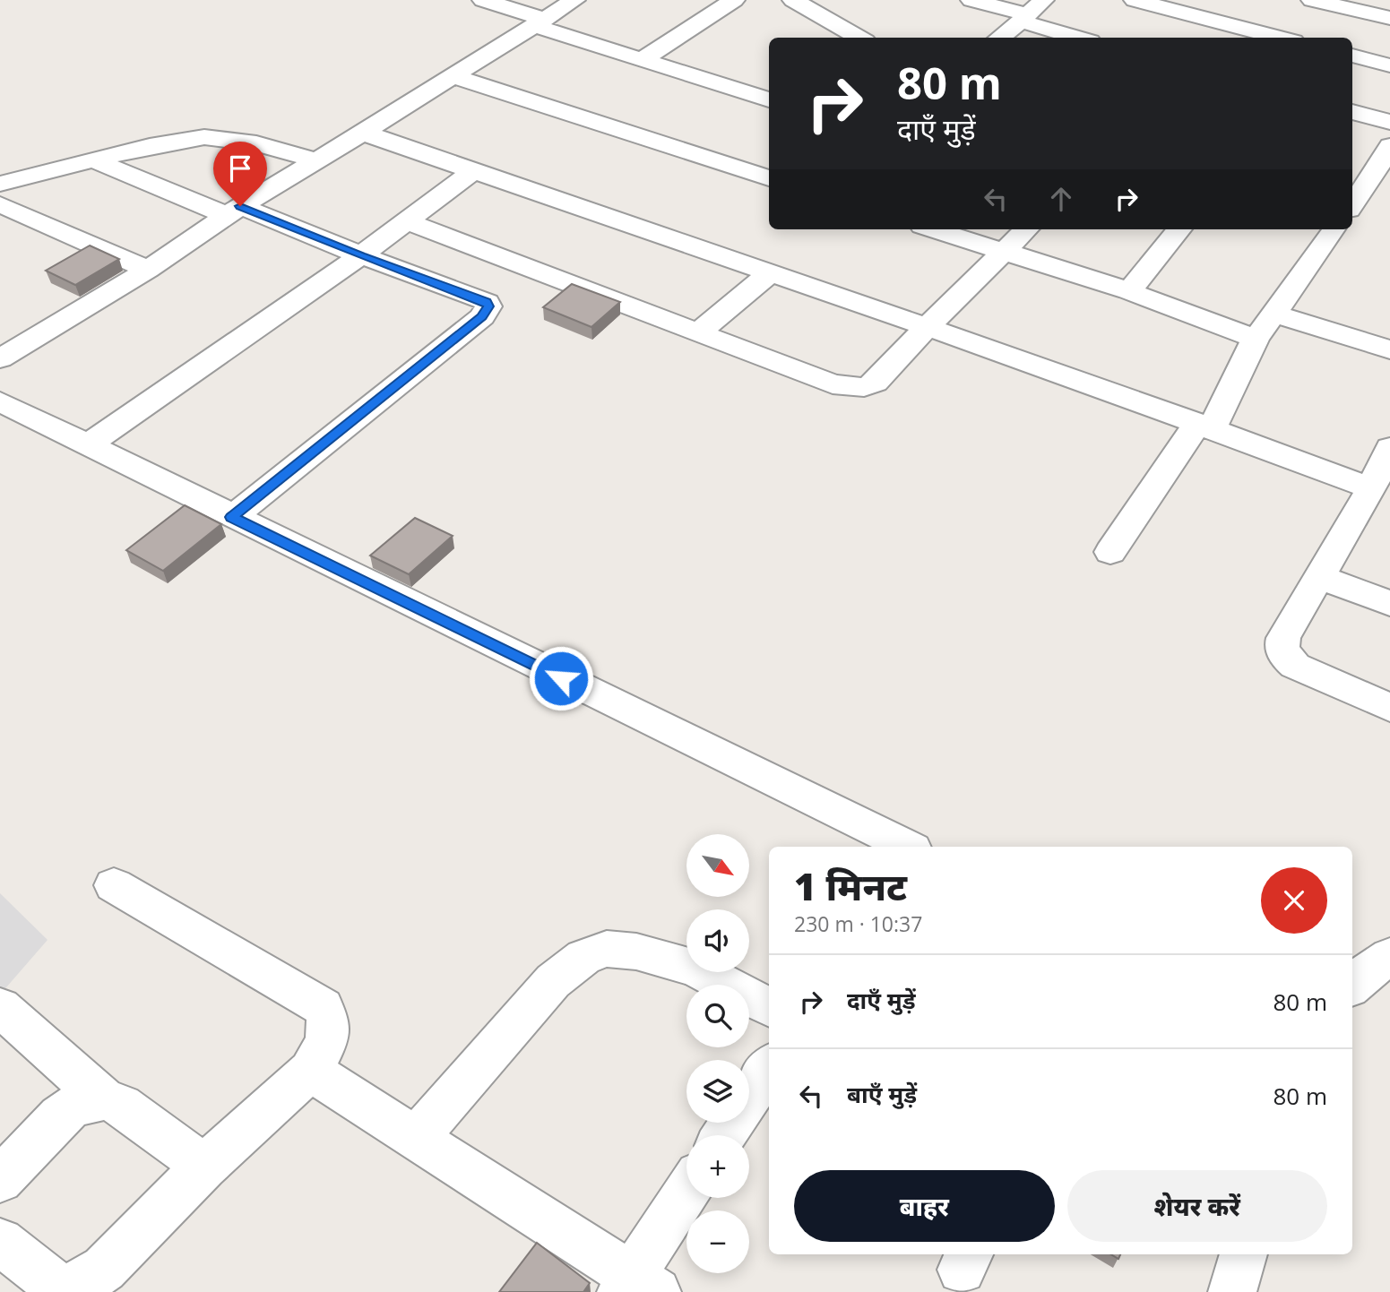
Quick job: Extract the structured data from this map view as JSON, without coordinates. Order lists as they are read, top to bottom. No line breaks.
{"north":"bottom right","page":{"turn":["80 m","दाएँ मुड़ें"],"map_buttons":["+","−"],"heading":["1 मिनट","230 m · 10:37"],"list":[{"name":"दाएँ मुड़ें","value":"80 m"},{"name":"बाएँ मुड़ें","value":"80 m"}],"buttons":["बाहर","शेयर करें"]}}
